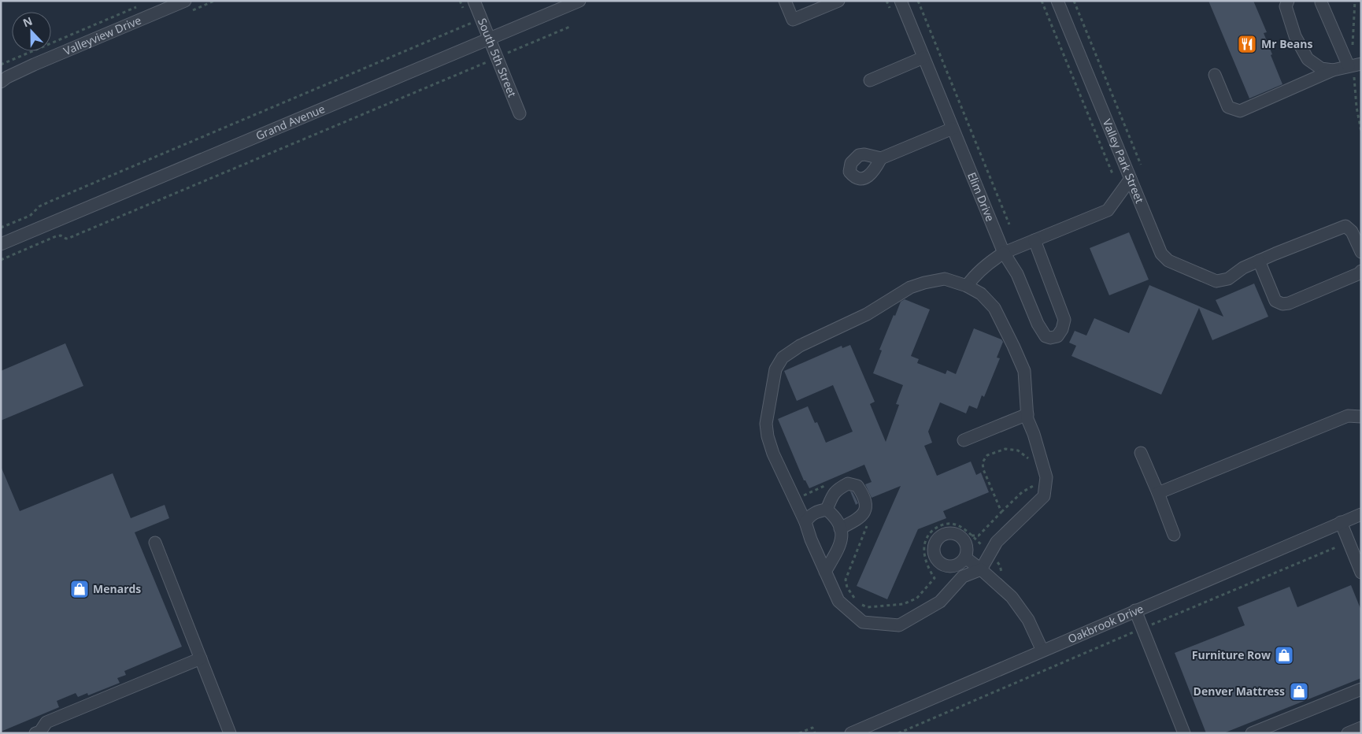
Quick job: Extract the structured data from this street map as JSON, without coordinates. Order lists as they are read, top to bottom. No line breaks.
{"streets":{"street":["Valleyview Drive","South 5th Street","Grand Avenue","Valley Park Street","Elim Drive","Oakbrook Drive"]},"crossings":[["South 5th Street","Grand Avenue"]],"places":{"restaurant":["Mr Beans"],"shop":["Menards","Furniture Row","Denver Mattress"]},"north":"top"}
